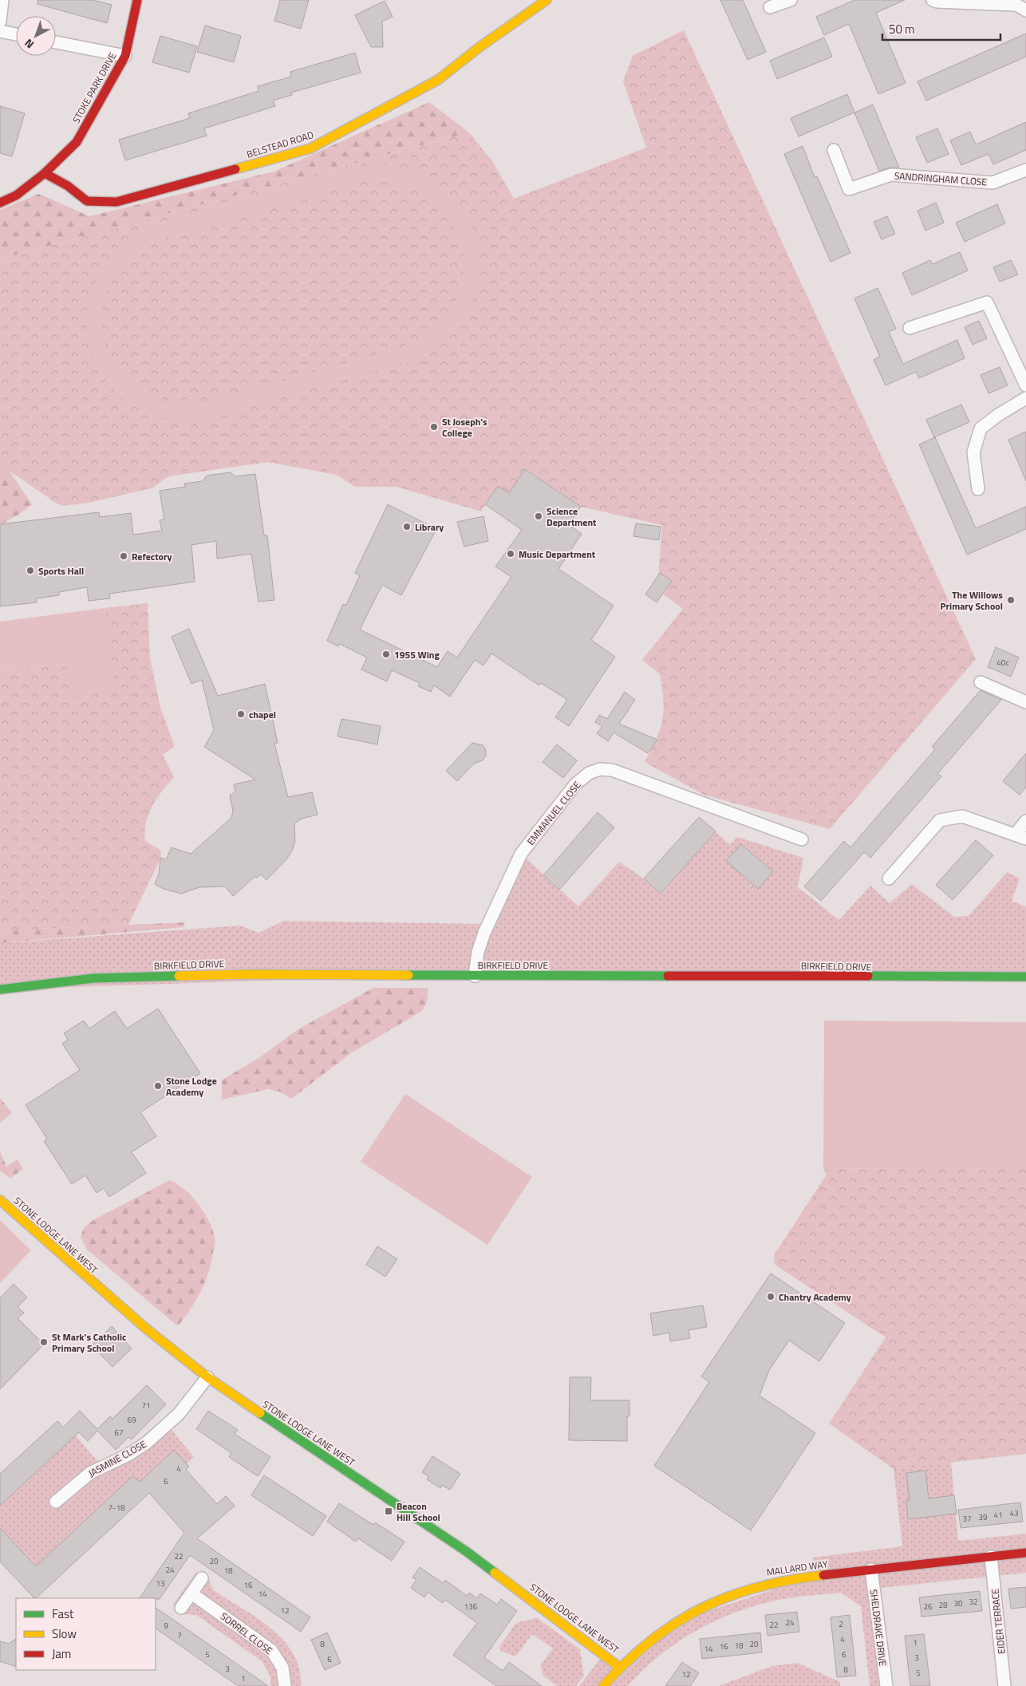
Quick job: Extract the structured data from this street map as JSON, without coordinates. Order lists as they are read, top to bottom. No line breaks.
{"streets":{"street":["STOKE PARK DRIVE","BELSTEAD ROAD","SANDRINGHAM CLOSE","EMMANUEL CLOSE","BIRKFIELD DRIVE","STONE LODGE LANE WEST","JASMINE CLOSE","MALLARD WAY","EIDER TERRACE","SHELDRAKE DRIVE","SORREL CLOSE"]},"crossings":[["STOKE PARK DRIVE","BELSTEAD ROAD"],["EMMANUEL CLOSE","BIRKFIELD DRIVE"],["STONE LODGE LANE WEST","JASMINE CLOSE"],["STONE LODGE LANE WEST","MALLARD WAY"],["MALLARD WAY","EIDER TERRACE"],["MALLARD WAY","SHELDRAKE DRIVE"]],"places":{"other":["St Joseph's College","Science Department","Library","Music Department","Refectory","Sports Hall","The Willows Primary School","1955 Wing","chapel","Stone Lodge Academy","Chantry Academy","St Mark's Catholic Primary School"],"transit":["Beacon Hill School"]},"house_numbers":["40c","71","69","67","4","6","7-18","43","41","39","37","22","20","24","18","13","16","14","32","30","28","136","26","12","24","2","22","9","7","4","1","8","20","18","16","14","5","6","3","6","3","8","5","12","1"],"legend":["Fast","Slow","Jam"],"scale_bar":"50 m","north":"bottom left"}
